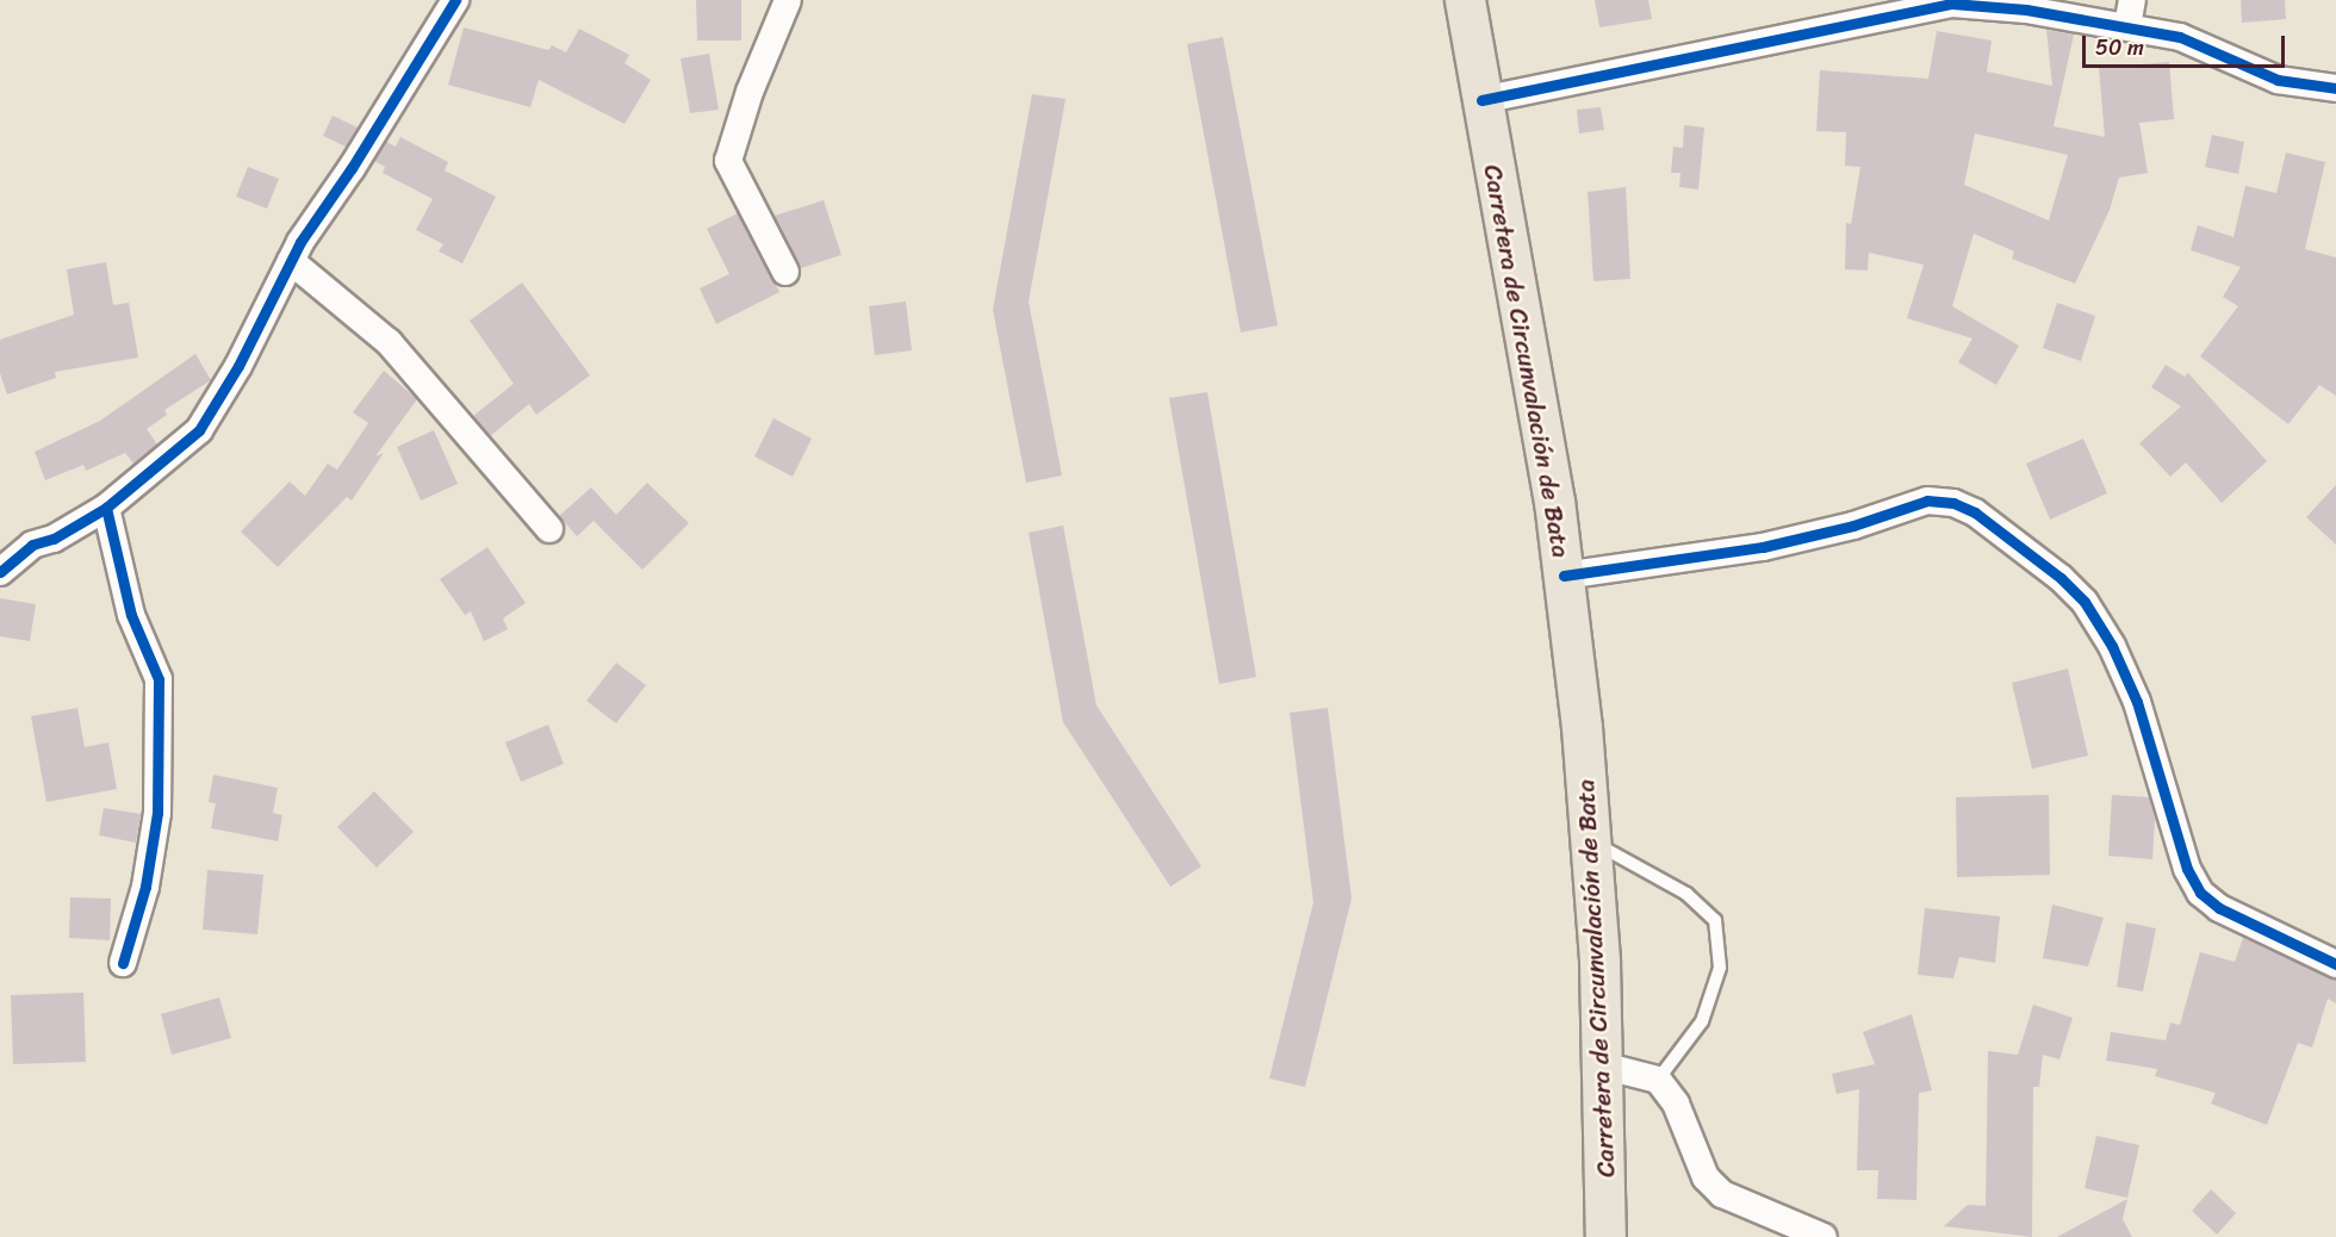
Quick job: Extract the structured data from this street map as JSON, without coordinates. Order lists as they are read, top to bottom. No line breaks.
{"streets":{"main road":["Carretera de Circunvalación de Bata"]},"scale_bar":"50 m"}
